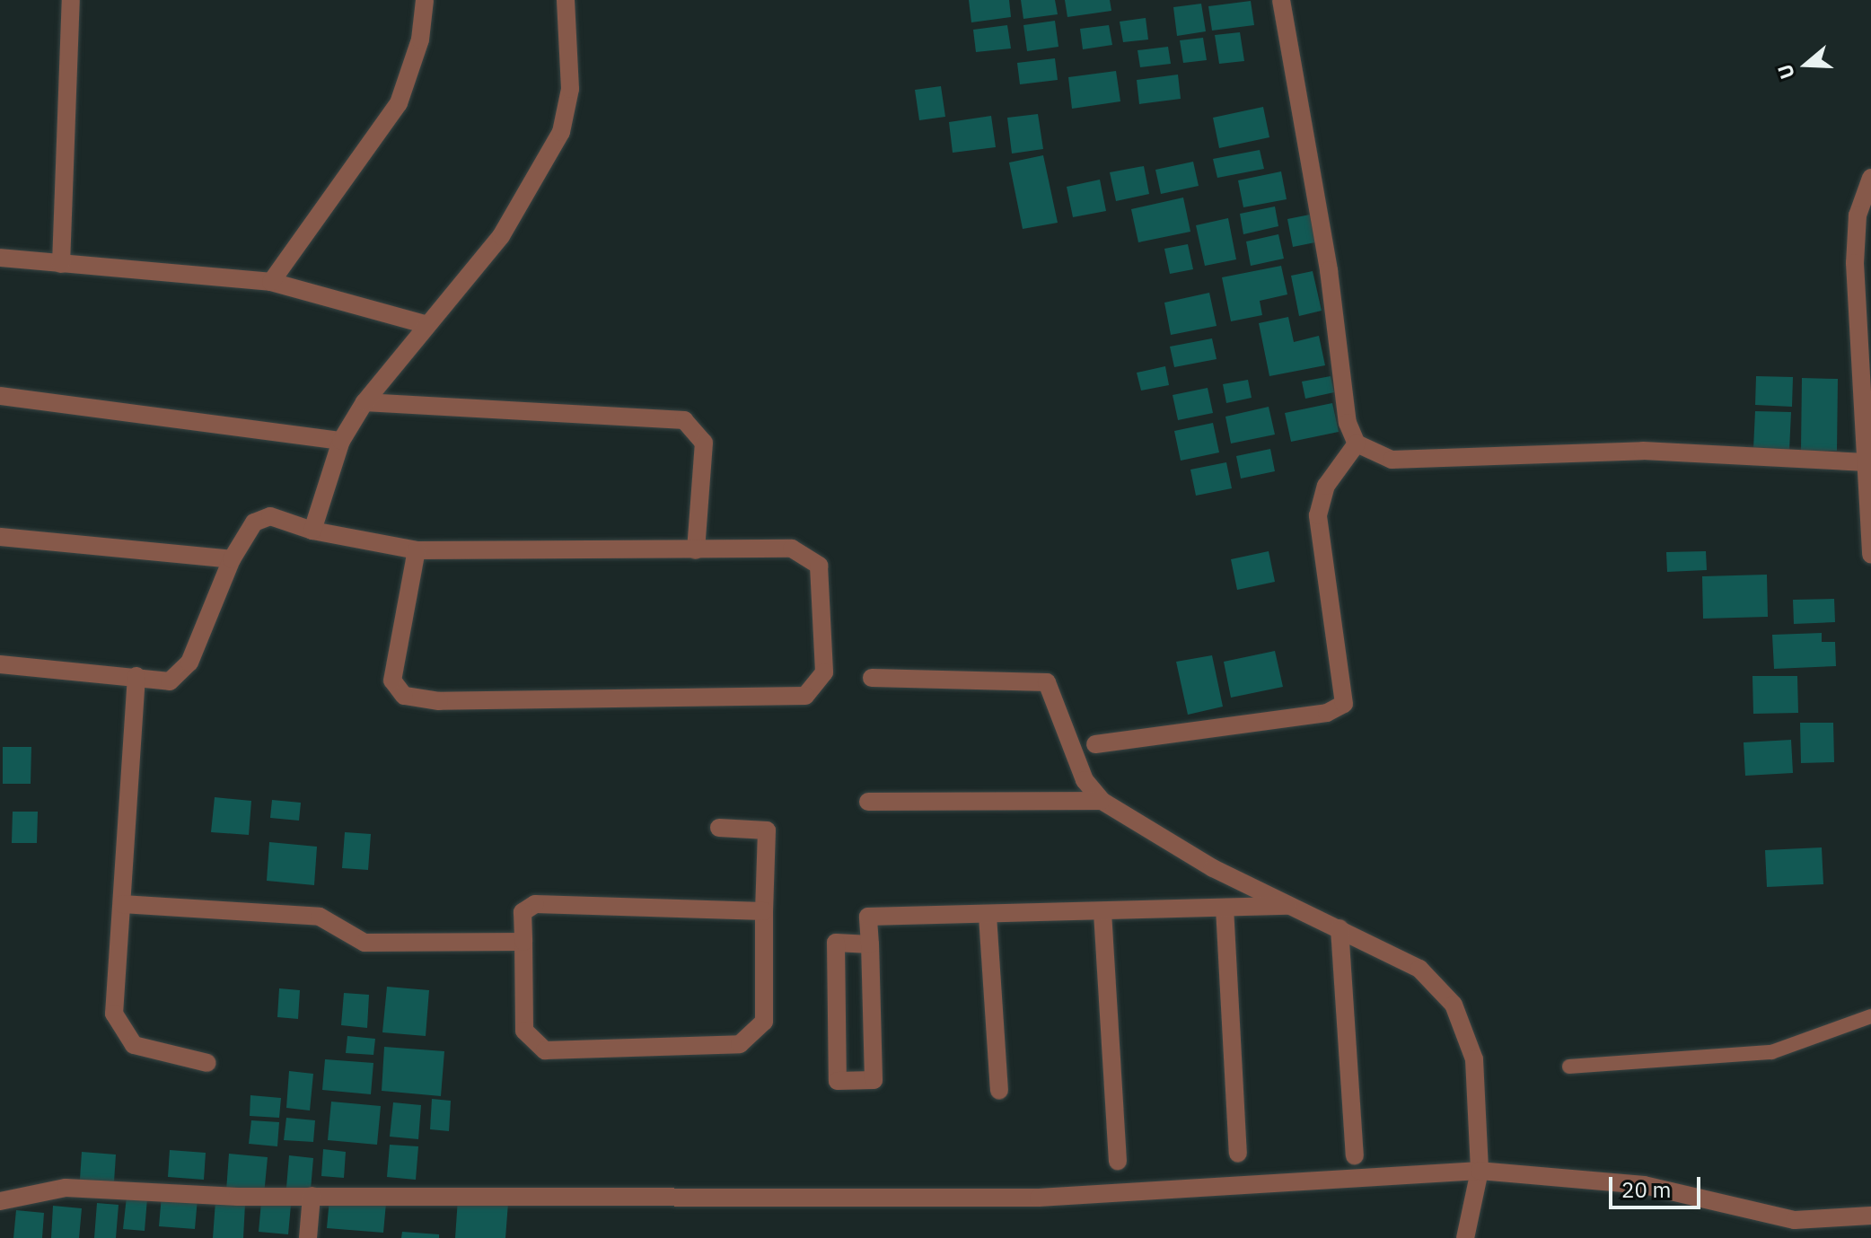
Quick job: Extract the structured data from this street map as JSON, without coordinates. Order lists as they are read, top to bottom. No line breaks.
{"scale_bar":"20 m","north":"left"}
